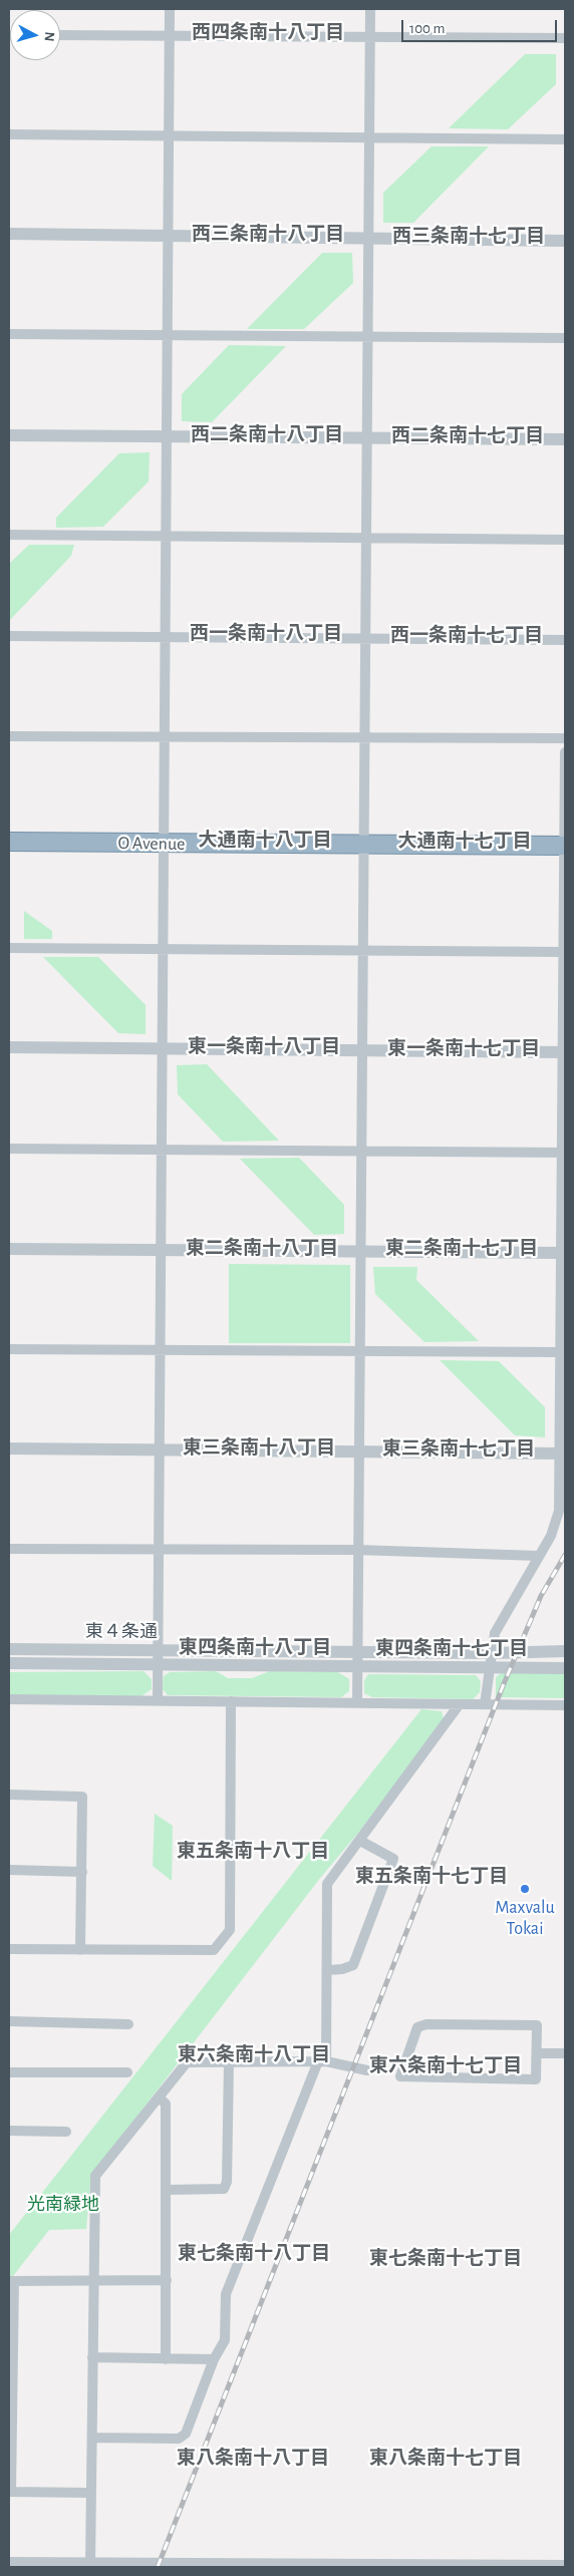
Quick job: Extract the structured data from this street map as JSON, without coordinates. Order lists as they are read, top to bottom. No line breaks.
{"streets":{"highway":["O Avenue"],"street":["東４条通"]},"districts":["西四条南十八丁目","西三条南十八丁目","西三条南十七丁目","西二条南十八丁目","西二条南十七丁目","西一条南十八丁目","西一条南十七丁目","大通南十八丁目","大通南十七丁目","東一条南十八丁目","東一条南十七丁目","東二条南十八丁目","東二条南十七丁目","東三条南十八丁目","東三条南十七丁目","東四条南十八丁目","東四条南十七丁目","東五条南十八丁目","東五条南十七丁目","東六条南十八丁目","東六条南十七丁目","東七条南十八丁目","東七条南十七丁目","東八条南十八丁目","東八条南十七丁目"],"parks":["光南緑地"],"places":["Maxvalu Tokai"],"scale_bar":"100 m","north":"right"}
